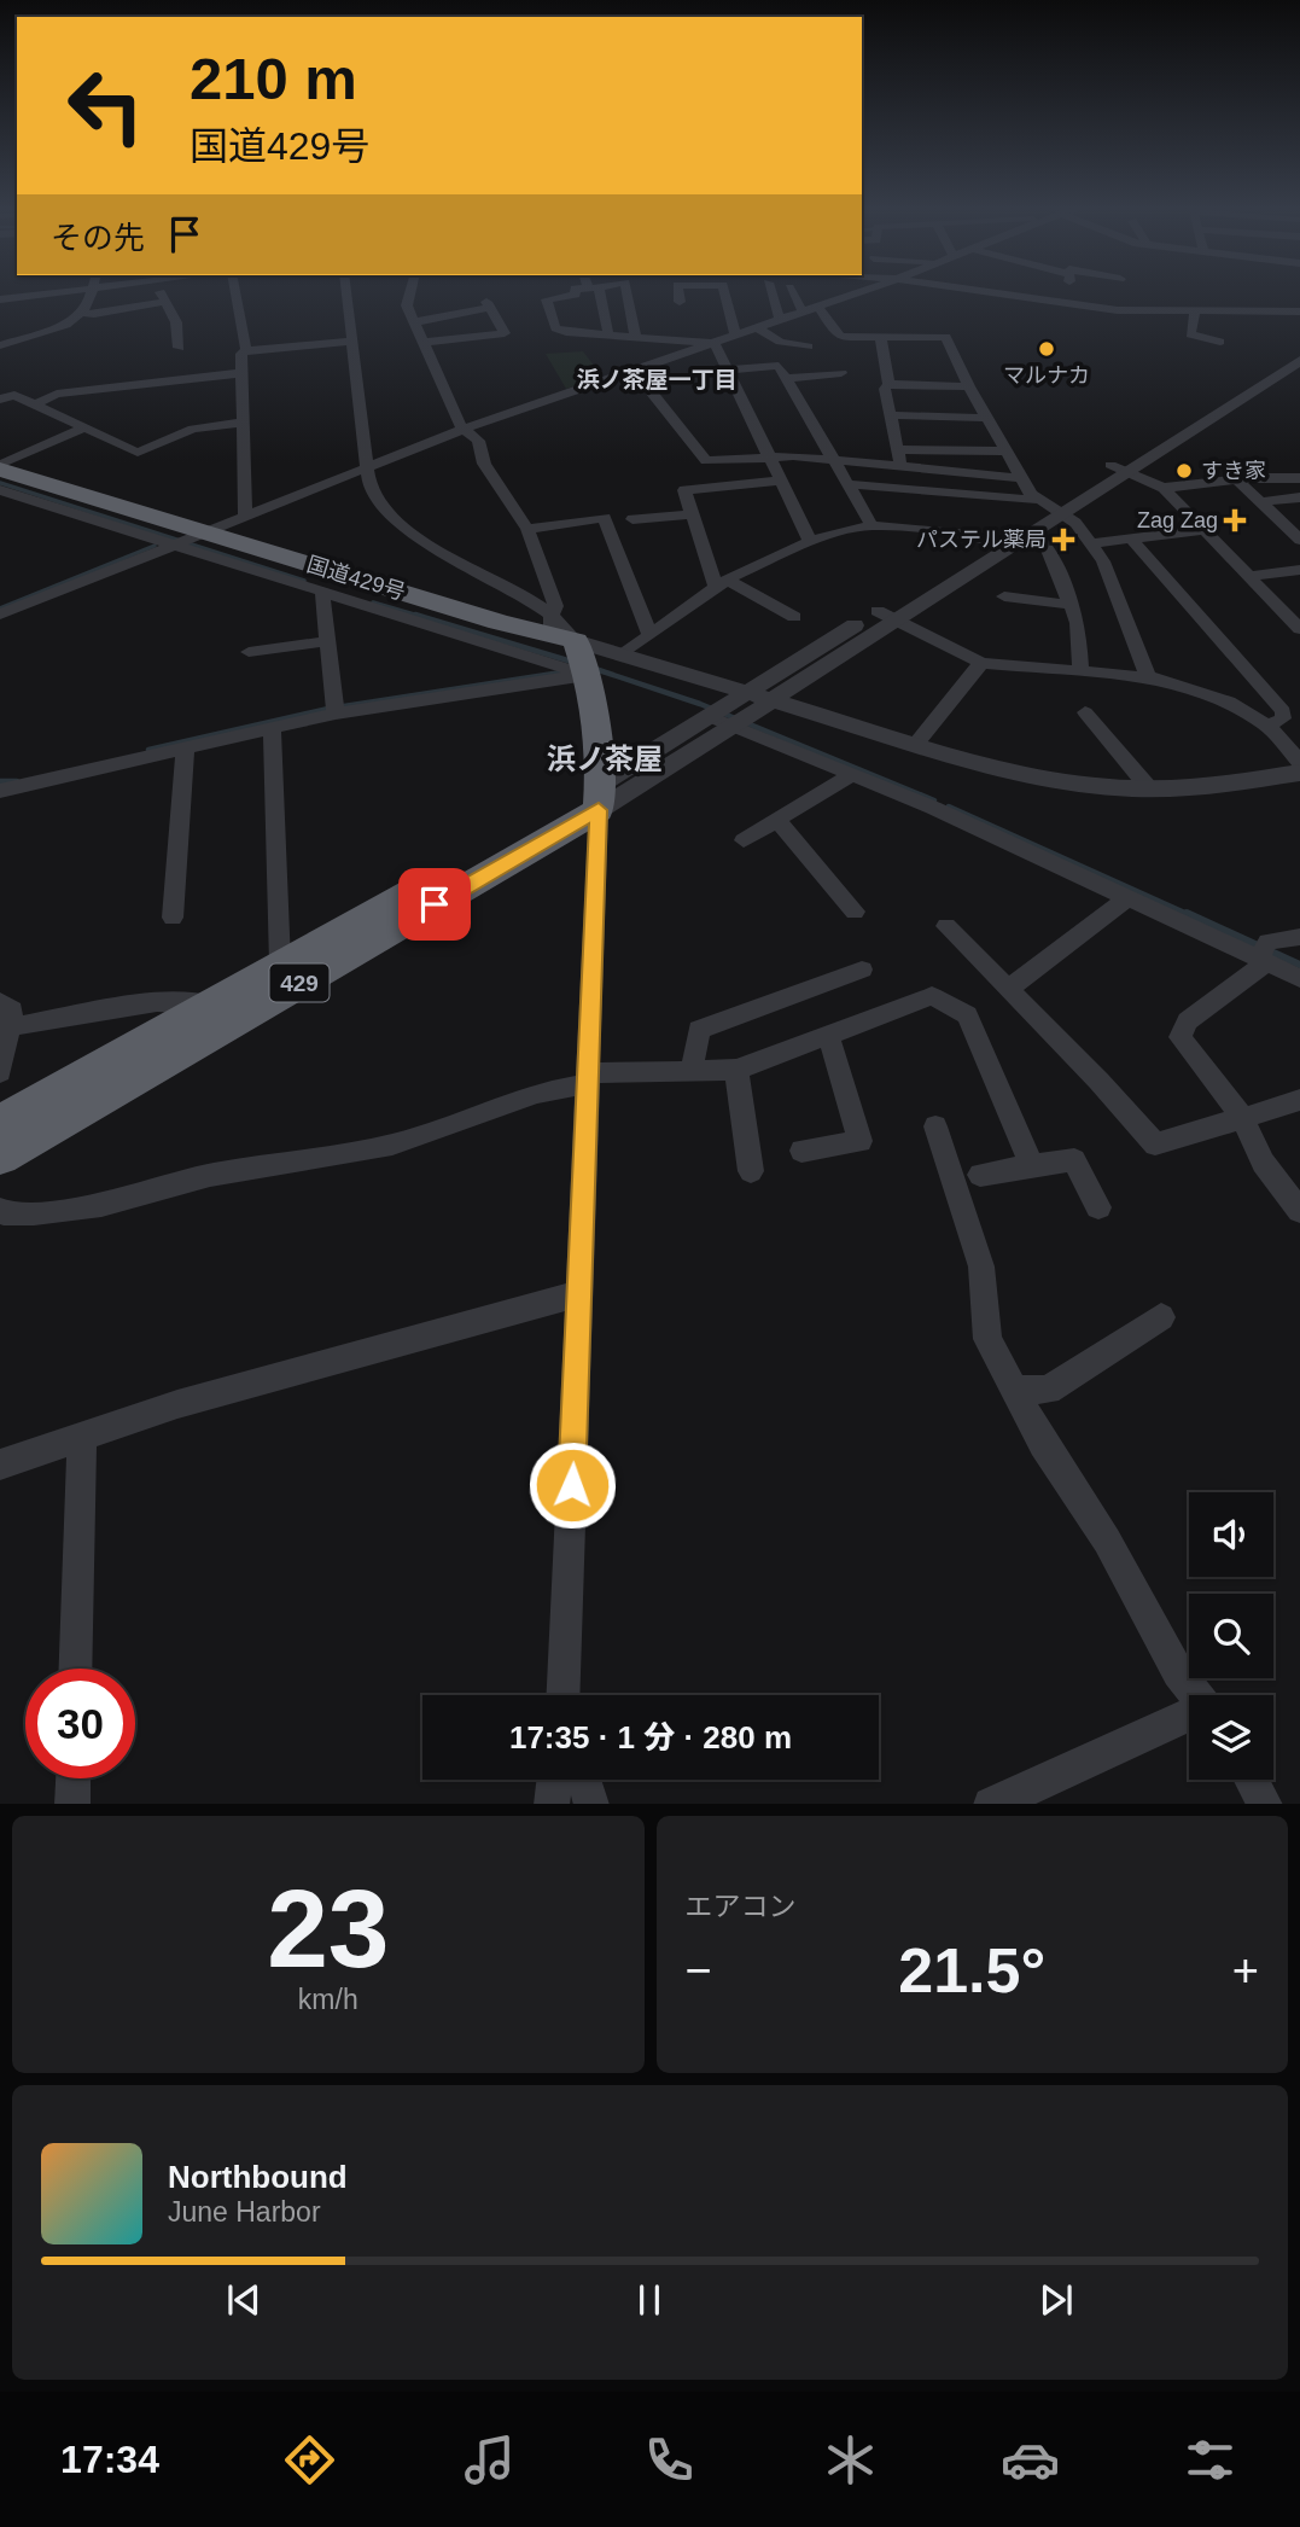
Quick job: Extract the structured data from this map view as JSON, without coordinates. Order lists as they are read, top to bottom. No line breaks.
{"streets":{"highway":["国道429号","429"]},"districts":["浜ノ茶屋一丁目","浜ノ茶屋"],"places":{"other":["マルナカ","すき家"],"health":["Zag Zag","パステル薬局"]},"page":{"turn":["210 m","国道429号"],"then":"その先","limit":"30","trip":"17:35 · 1 分 · 280 m","tile":[["23","km/h"],"エアコン"],"heat":["−","21.5°","+"],"song":["Northbound","June Harbor"],"tabs":"17:34"}}
